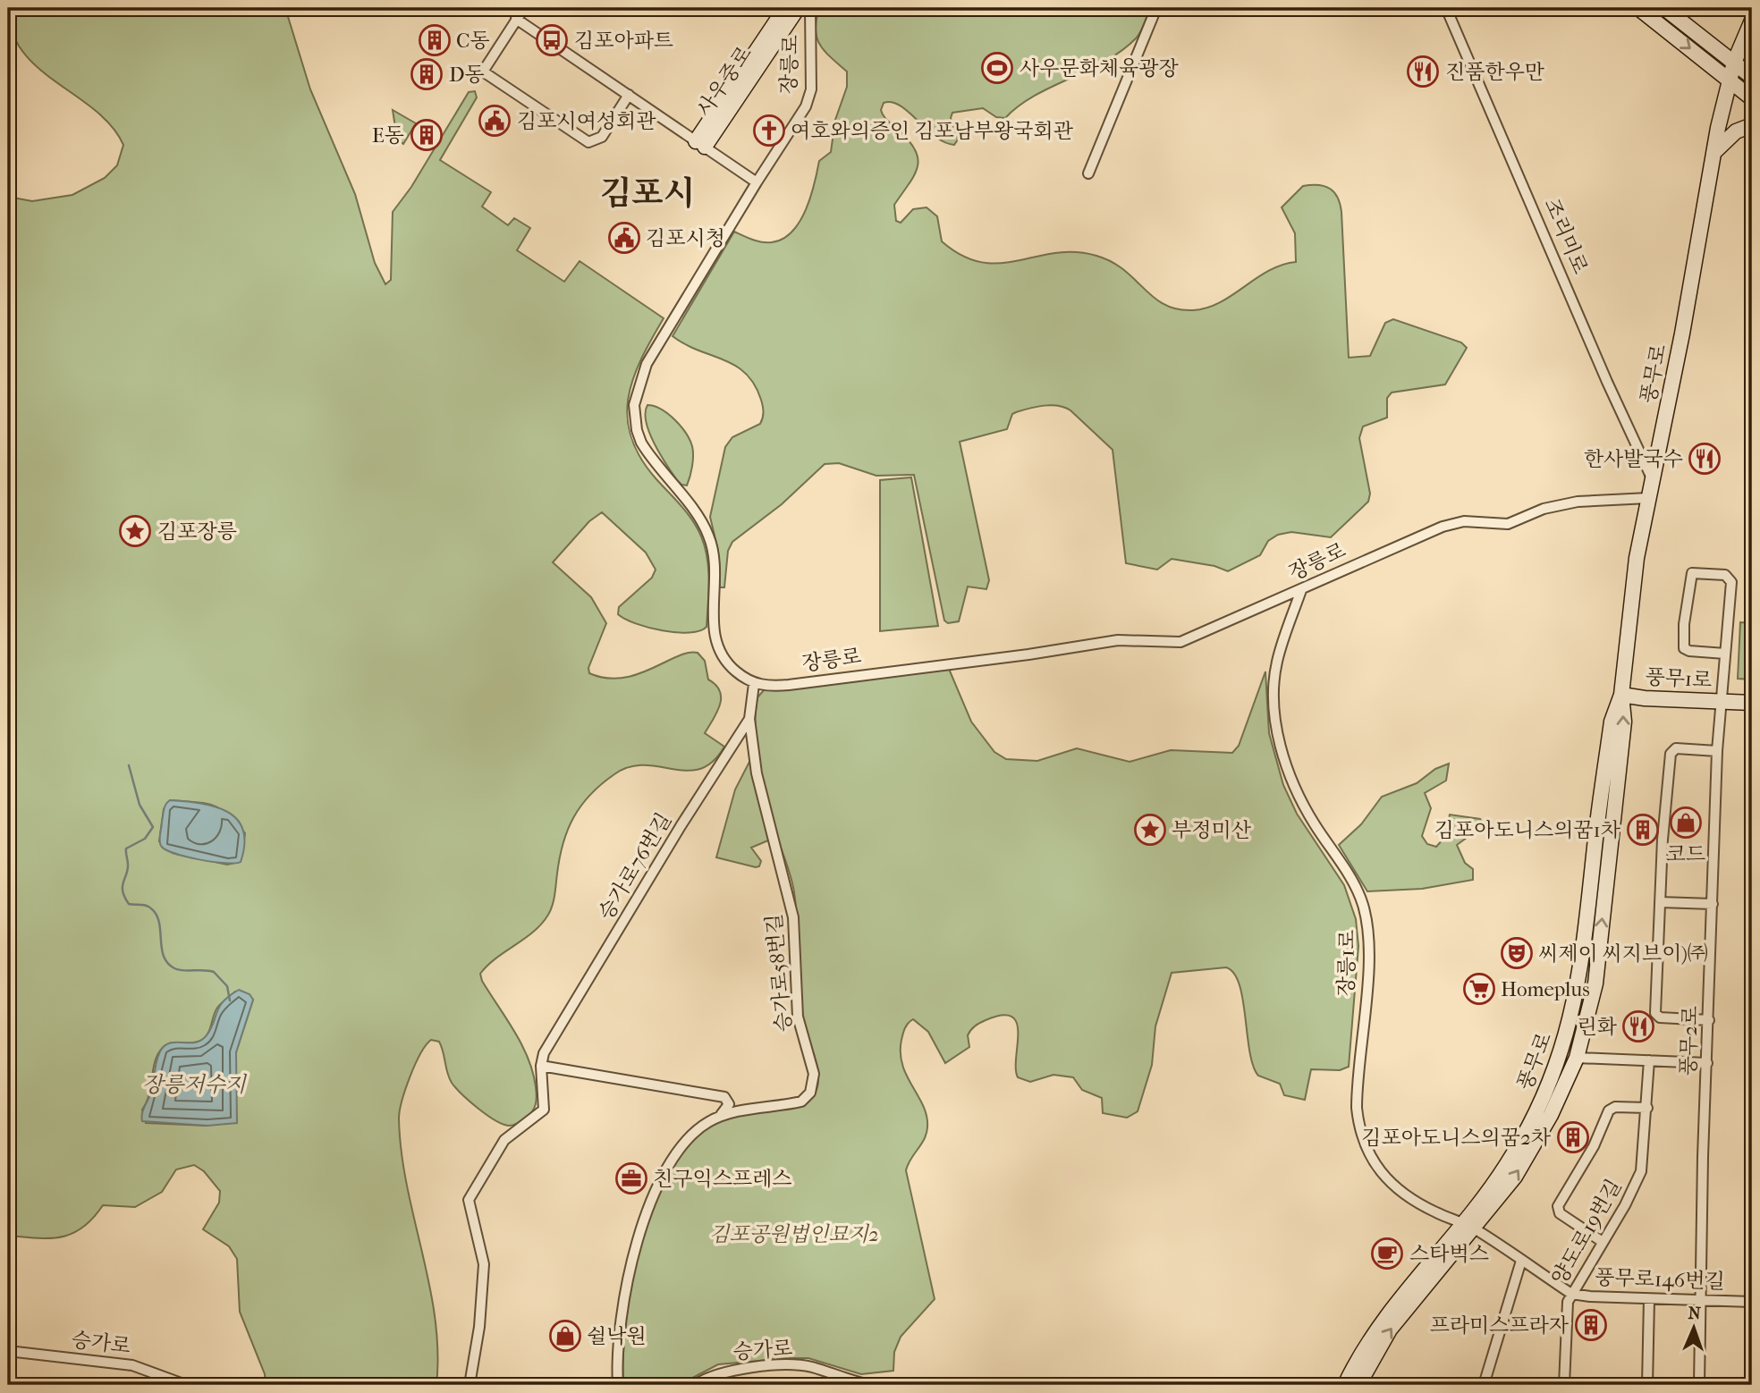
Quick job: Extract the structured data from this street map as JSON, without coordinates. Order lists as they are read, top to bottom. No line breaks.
{"streets":{"street":["장릉로","사우중로","조리미로","풍무로","풍무1로","승가로76번길","장릉1로","승가로58번길","풍무2로","양도로19번길","풍무로146번길","승가로"]},"crossings":[["장릉로","풍무로"],["장릉로","승가로76번길"],["장릉로","장릉1로"],["조리미로","풍무로"],["풍무로","풍무1로"],["풍무로","장릉1로"],["풍무로","풍무로146번길"],["풍무1로","풍무2로"],["승가로76번길","승가로58번길"],["장릉1로","풍무로146번길"],["풍무2로","풍무로146번길"],["양도로19번길","풍무로146번길"]],"districts":["김포시"],"water":["장릉저수지"],"parks":["김포공원법인묘지2"],"places":{"building":["C동","D동","E동","김포아도니스의꿈1차","김포아도니스의꿈2차","프라미스프라자"],"bus stop":["김포아파트"],"sports":["사우문화체육광장"],"restaurant":["진품한우만","한사발국수","린화"],"public building":["김포시여성회관","김포시청"],"church":["여호와의증인 김포남부왕국회관"],"place":["김포장릉","부정미산"],"shop":["코드","쉴낙원"],"theatre":["씨제이 씨지브이)㈜"],"supermarket":["Homeplus"],"office":["친구익스프레스"],"cafe":["스타벅스"]},"north":"top"}
